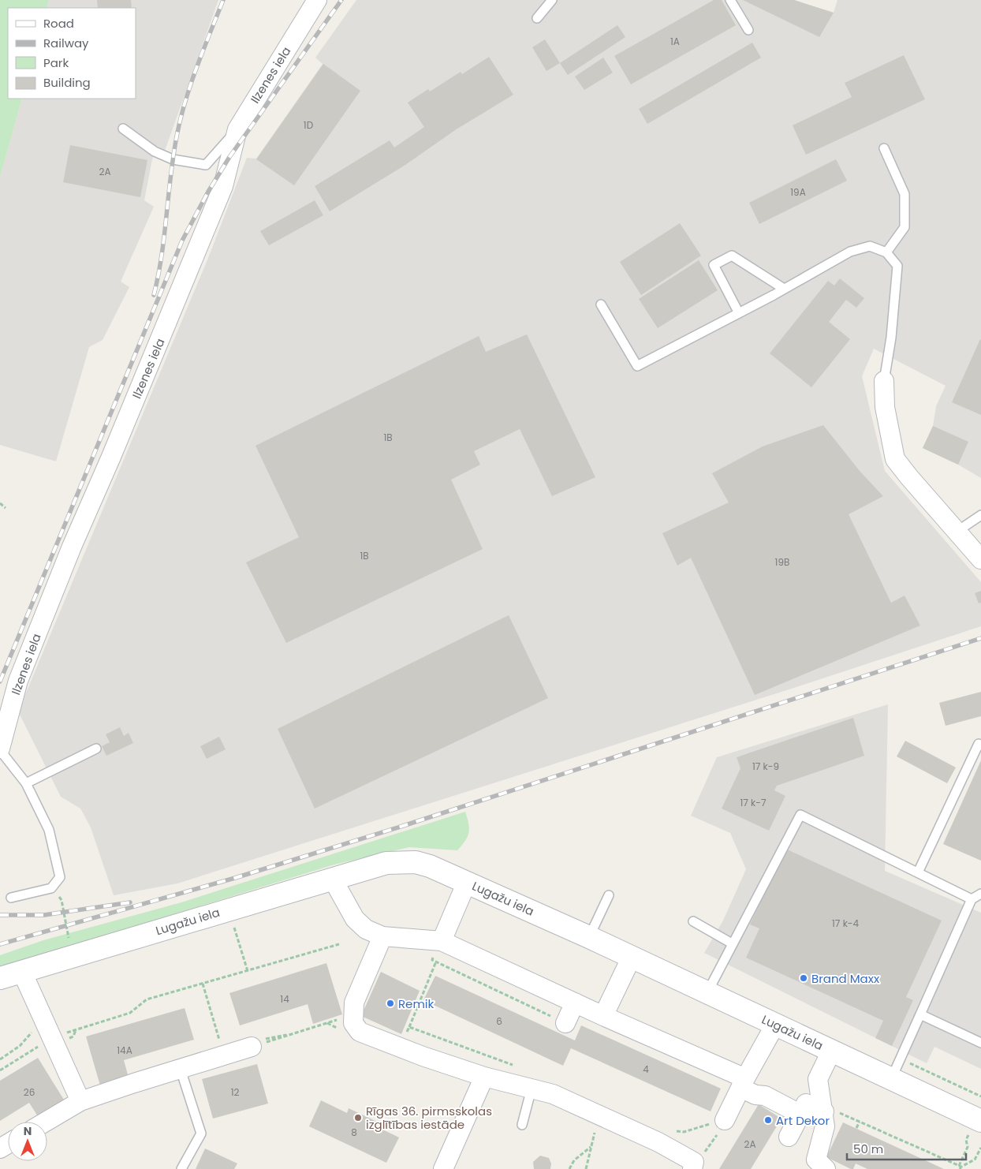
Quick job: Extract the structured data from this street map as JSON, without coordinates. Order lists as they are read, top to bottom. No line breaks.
{"streets":{"street":["Ilzenes iela","Lugažu iela"]},"places":["Brand Maxx","Remik","Rīgas 36. pirmsskolas izglītības iestāde","Art Dekor"],"house_numbers":["1A","1D","2A","19A","1B","1B","19B","17 k-9","17 k-7","17 k-4","14","6","14A","4","26","12","8","2A"],"legend":["Road","Railway","Park","Building"],"scale_bar":"50 m","north":"top"}
